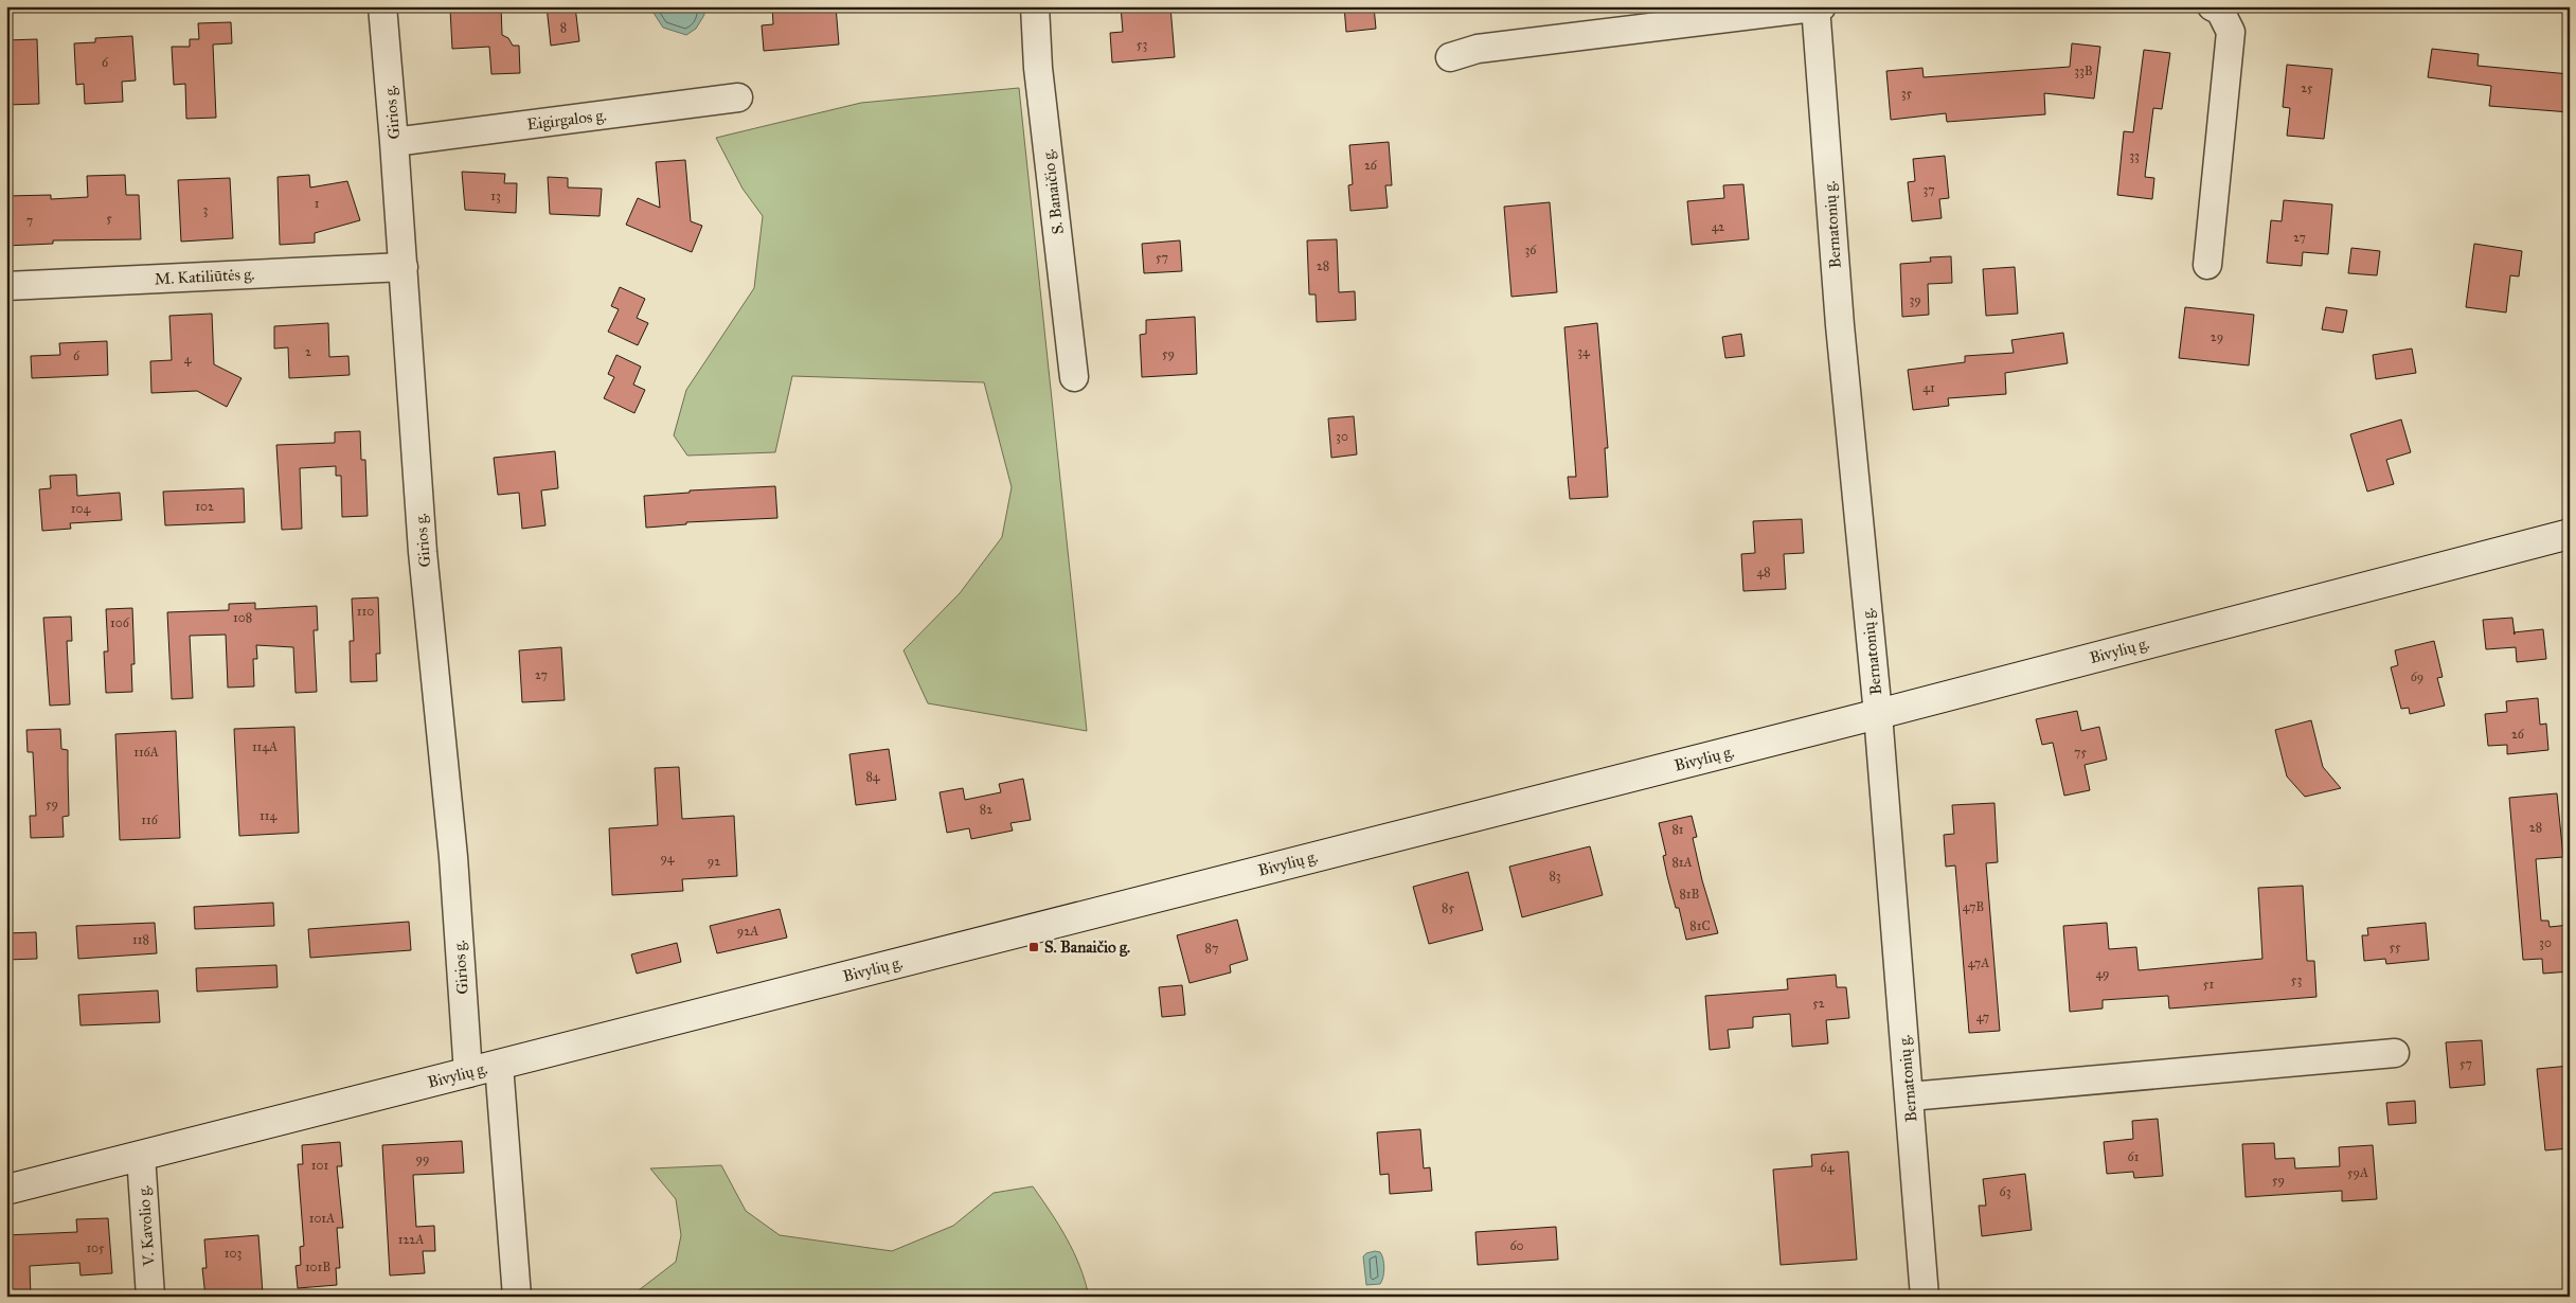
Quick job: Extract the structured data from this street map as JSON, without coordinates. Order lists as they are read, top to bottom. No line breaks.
{"streets":{"street":["Girios g.","Eigirgalos g.","S. Banaičio g.","Bernatonių g.","M. Katiliūtės g.","Bivylių g.","V. Kavolio g."]},"crossings":[["Girios g.","Eigirgalos g."],["Girios g.","M. Katiliūtės g."],["Girios g.","Bivylių g."],["Bernatonių g.","Bivylių g."],["Bivylių g.","V. Kavolio g."]],"places":{"transit":["S. Banaičio g."]},"house_numbers":["8","53","6","33B","25","35","33","26","37","13","1","3","5","7","42","27","36","57","28","39","29","2","34","59","6","4","41","30","102","104","48","110","108","106","27","69","26","114A","116A","75","84","59","82","114","116","28","81","94","92","81A","83","81B","47B","85","81C","92A","118","30","55","87","47A","49","53","51","52","47","57","61","99","101","64","59A","59","63","101A","122A","60","105","103","101B"]}
